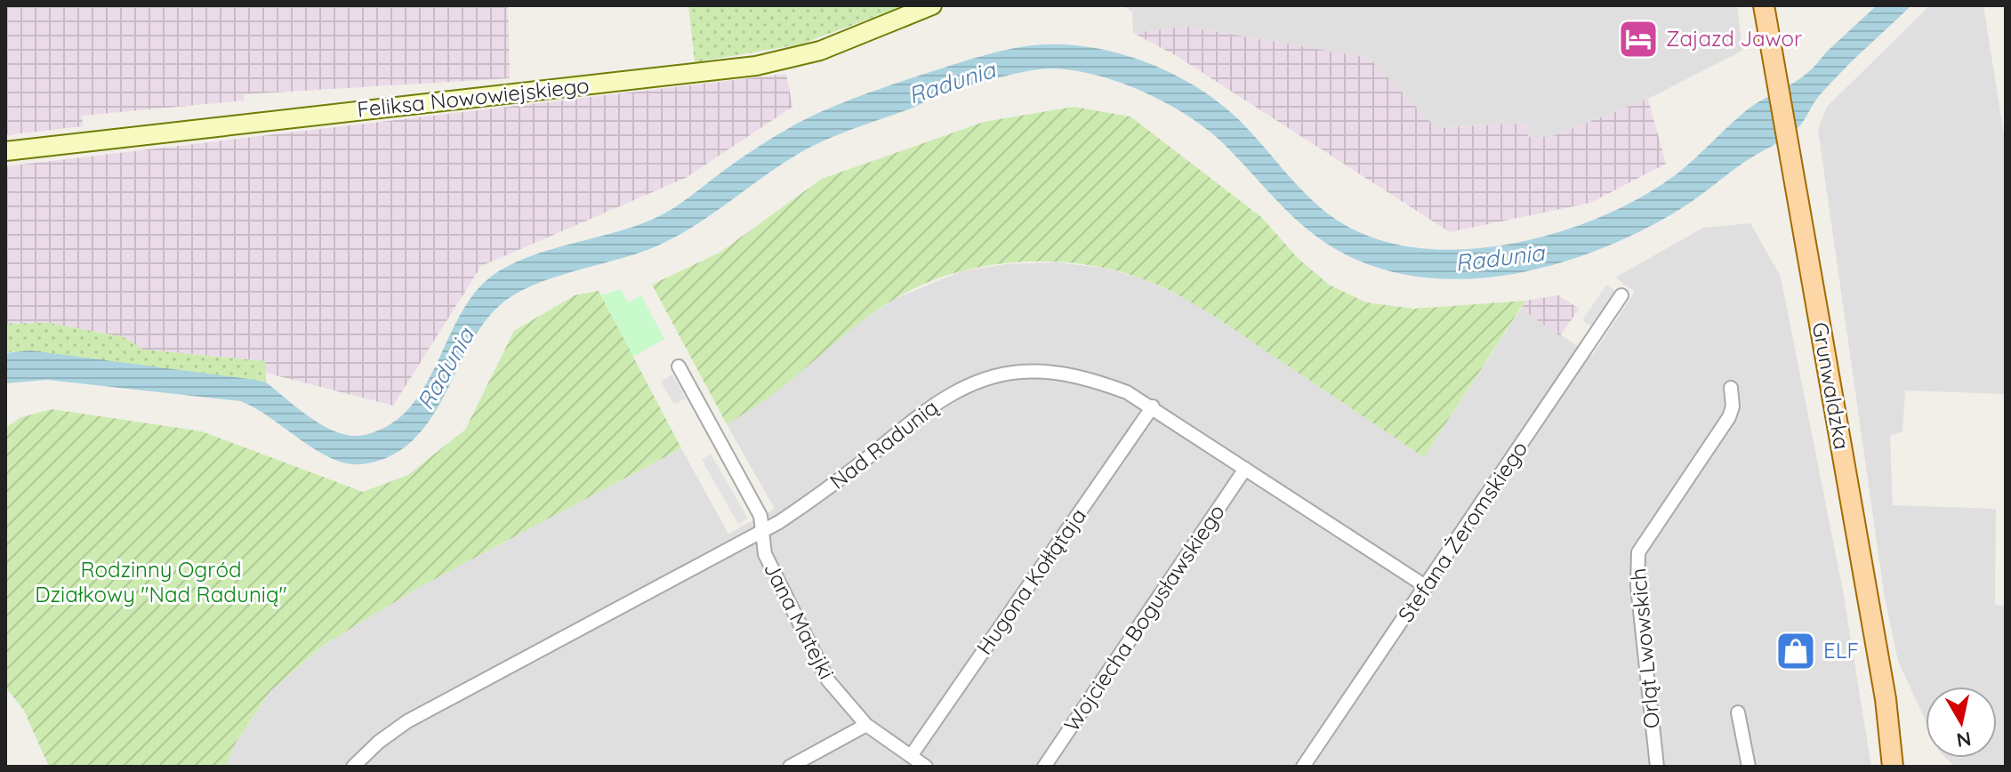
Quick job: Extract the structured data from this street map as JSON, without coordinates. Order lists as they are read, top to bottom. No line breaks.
{"streets":{"main road":["Grunwaldzka"],"street":["Feliksa Nowowiejskiego","Nad Radunią","Stefana Żeromskiego","Hugona Kołłątaja","Wojciecha Bogusławskiego","Jana Matejki","Orląt Lwowskich"]},"crossings":[["Nad Radunią","Stefana Żeromskiego"],["Nad Radunią","Hugona Kołłątaja"],["Nad Radunią","Wojciecha Bogusławskiego"],["Nad Radunią","Jana Matejki"],["Hugona Kołłątaja","Jana Matejki"]],"water":["Radunia"],"parks":["Rodzinny Ogród Działkowy \"Nad Radunią\""],"places":{"hotel":["Zajazd Jawor"],"shop":["ELF"]},"north":"bottom"}
